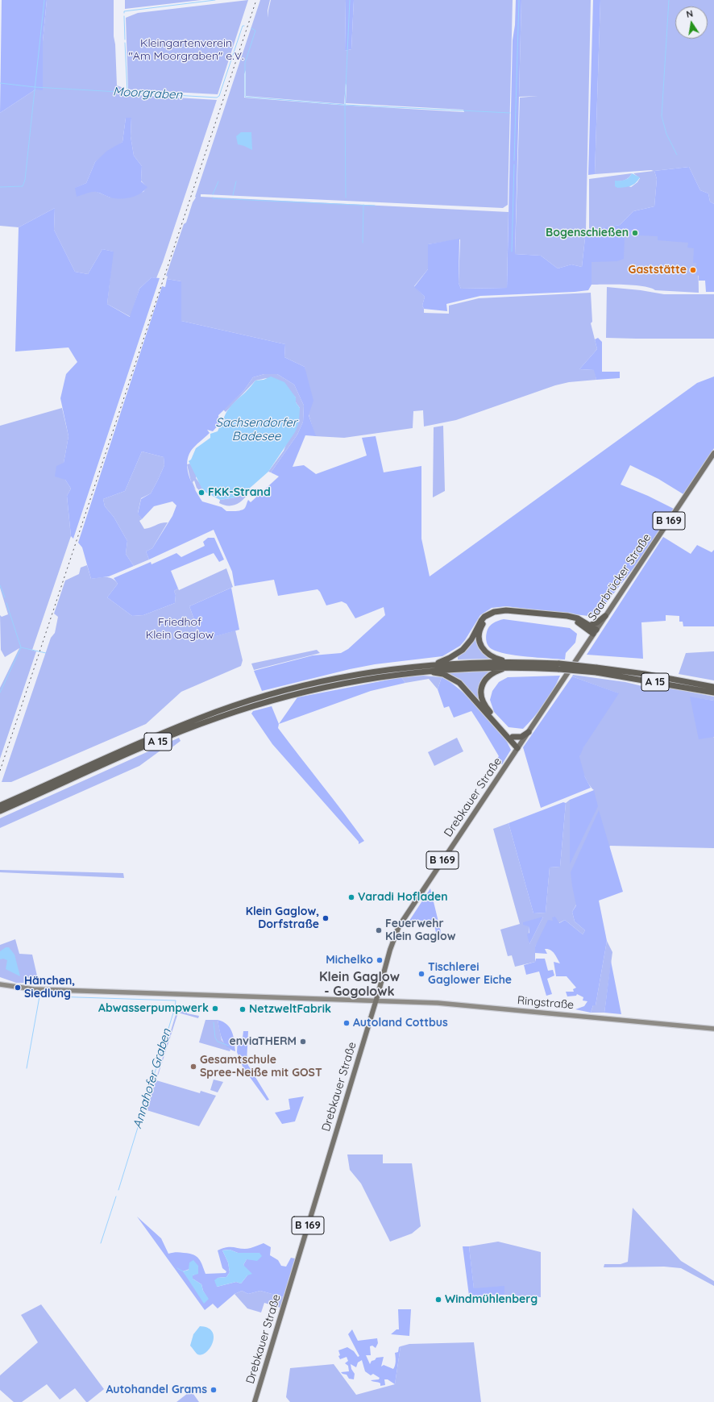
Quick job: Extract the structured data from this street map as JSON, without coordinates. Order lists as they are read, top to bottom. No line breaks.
{"streets":{"highway":["A 15"],"main road":["B 169","Saarbrücker Straße","Drebkauer Straße","Ringstraße"]},"crossings":[["Saarbrücker Straße","Drebkauer Straße"],["Drebkauer Straße","Ringstraße"]],"districts":["Klein Gaglow - Gogolowk"],"water":["Moorgraben","Sachsendorfer Badesee","Annahofer Graben"],"parks":["Kleingartenverein \"Am Moorgraben\" e.V.","Friedhof Klein Gaglow"],"places":["Bogenschießen","Gaststätte","FKK-Strand","Varadi Hofladen","Klein Gaglow, Dorfstraße","Feuerwehr Klein Gaglow","Michelko","Tischlerei Gaglower Eiche","Hänchen, Siedlung","Abwasserpumpwerk","NetzweltFabrik","Autoland Cottbus","enviaTHERM","Gesamtschule Spree-Neiße mit GOST","Windmühlenberg","Autohandel Grams"],"north":"top"}
